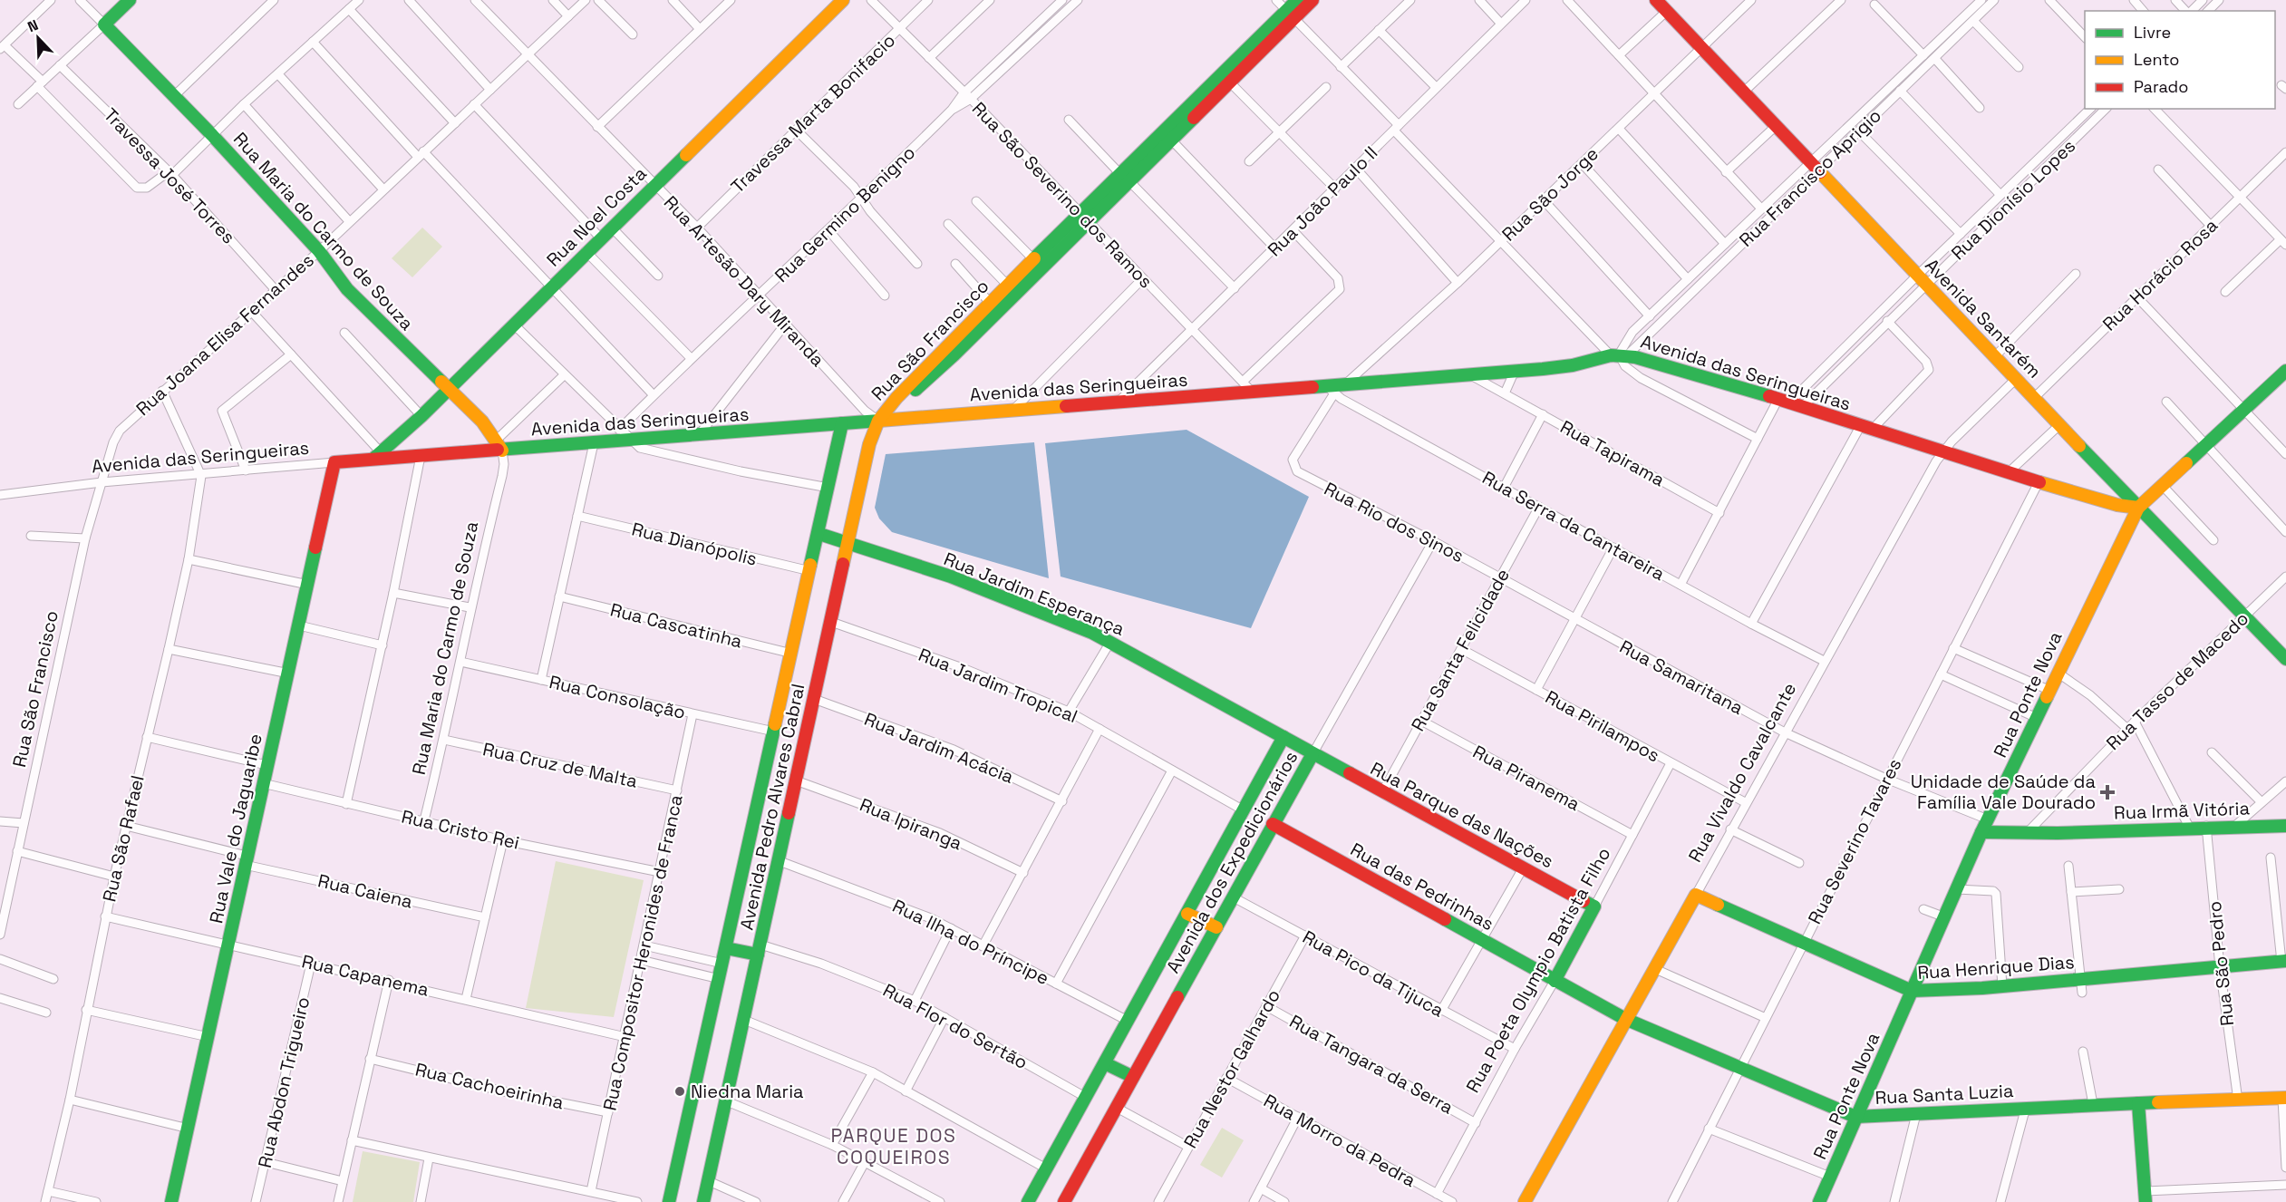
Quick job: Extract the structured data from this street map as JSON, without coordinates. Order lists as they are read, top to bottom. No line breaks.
{"streets":{"street":["Travessa Marta Bonifacio","Travessa José Torres","Rua Francisco Aprigio","Rua São Jorge","Rua São Severino dos Ramos","Rua Dionísio Lopes","Rua João Paulo II","Rua Germino Benigno","Rua Noel Costa","Rua Maria do Carmo de Souza","Rua Horácio Rosa","Rua Artesão Dary Miranda","Avenida Santarém","Rua Joana Elisa Fernandes","Rua São Francisco","Avenida das Seringueiras","Rua Tapirama","Rua Rio dos Sinos","Rua Serra da Cantareira","Rua Dianópolis","Rua Jardim Esperança","Rua Cascatinha","Rua Santa Felicidade","Rua Samaritana","Rua Tasso de Macedo","Rua Jardim Tropical","Rua Ponte Nova","Rua Consolação","Rua Pirilampos","Rua Jardim Acácia","Rua Cruz de Malta","Rua Vivaldo Cavalcante","Rua Piranema","Avenida Pedro Alvares Cabral","Rua Irmã Vitória","Rua Parque das Nações","Rua Ipiranga","Rua Vale do Jaguaribe","Rua Cristo Rei","Rua São Rafael","Rua Severino Tavares","Avenida dos Expedicionários","Rua das Pedrinhas","Rua Caiena","Rua Ilha do Príncipe","Rua Compositor Heronides de Franca","Rua São Pedro","Rua Henrique Dias","Rua Poeta Olympio Batista Filho","Rua Pico da Tijuca","Rua Capanema","Rua Flor do Sertão","Rua Tangara da Serra","Rua Nestor Galhardo","Rua Abdon Trigueiro","Rua Cachoeirinha","Rua Santa Luzia","Rua Morro da Pedra"]},"crossings":[["Travessa Marta Bonifacio","Rua São Severino dos Ramos"],["Travessa Marta Bonifacio","Rua Artesão Dary Miranda"],["Travessa José Torres","Rua Joana Elisa Fernandes"],["Rua Francisco Aprigio","Avenida Santarém"],["Rua Francisco Aprigio","Avenida das Seringueiras"],["Rua São Jorge","Avenida Santarém"],["Rua São Jorge","Avenida das Seringueiras"],["Rua São Severino dos Ramos","Rua João Paulo II"],["Rua São Severino dos Ramos","Rua Germino Benigno"],["Rua São Severino dos Ramos","Rua São Francisco"],["Rua São Severino dos Ramos","Avenida das Seringueiras"],["Rua Dionísio Lopes","Avenida Santarém"],["Rua Dionísio Lopes","Avenida das Seringueiras"],["Rua Dionísio Lopes","Rua Tapirama"],["Rua Dionísio Lopes","Rua Serra da Cantareira"],["Rua João Paulo II","Avenida das Seringueiras"],["Rua Germino Benigno","Rua Artesão Dary Miranda"],["Rua Noel Costa","Rua Maria do Carmo de Souza"],["Rua Noel Costa","Rua Artesão Dary Miranda"],["Rua Noel Costa","Avenida das Seringueiras"],["Rua Maria do Carmo de Souza","Rua Joana Elisa Fernandes"],["Rua Maria do Carmo de Souza","Avenida das Seringueiras"],["Rua Maria do Carmo de Souza","Rua Consolação"],["Rua Maria do Carmo de Souza","Rua Cruz de Malta"],["Rua Maria do Carmo de Souza","Rua Cristo Rei"],["Rua Horácio Rosa","Avenida Santarém"],["Rua Artesão Dary Miranda","Rua Joana Elisa Fernandes"],["Rua Artesão Dary Miranda","Rua São Francisco"],["Rua Artesão Dary Miranda","Avenida das Seringueiras"],["Rua Artesão Dary Miranda","Avenida Pedro Alvares Cabral"],["Avenida Santarém","Avenida das Seringueiras"],["Avenida Santarém","Rua Tasso de Macedo"],["Avenida Santarém","Rua Ponte Nova"],["Avenida Santarém","Rua Vivaldo Cavalcante"],["Rua Joana Elisa Fernandes","Rua São Francisco"],["Rua Joana Elisa Fernandes","Avenida das Seringueiras"],["Rua São Francisco","Avenida das Seringueiras"],["Rua São Francisco","Avenida Pedro Alvares Cabral"],["Avenida das Seringueiras","Rua Tapirama"],["Avenida das Seringueiras","Rua Rio dos Sinos"],["Avenida das Seringueiras","Rua Serra da Cantareira"],["Avenida das Seringueiras","Rua Ponte Nova"],["Avenida das Seringueiras","Rua Vivaldo Cavalcante"],["Avenida das Seringueiras","Avenida Pedro Alvares Cabral"],["Avenida das Seringueiras","Rua Vale do Jaguaribe"],["Avenida das Seringueiras","Rua São Rafael"],["Avenida das Seringueiras","Rua Severino Tavares"],["Rua Rio dos Sinos","Rua Serra da Cantareira"],["Rua Rio dos Sinos","Rua Santa Felicidade"],["Rua Rio dos Sinos","Rua Samaritana"],["Rua Rio dos Sinos","Avenida dos Expedicionários"],["Rua Serra da Cantareira","Rua Santa Felicidade"],["Rua Serra da Cantareira","Rua Vivaldo Cavalcante"],["Rua Dianópolis","Avenida Pedro Alvares Cabral"],["Rua Jardim Esperança","Avenida Pedro Alvares Cabral"],["Rua Jardim Esperança","Rua Parque das Nações"],["Rua Jardim Esperança","Avenida dos Expedicionários"],["Rua Cascatinha","Avenida Pedro Alvares Cabral"],["Rua Santa Felicidade","Rua Samaritana"],["Rua Santa Felicidade","Rua Pirilampos"],["Rua Santa Felicidade","Rua Piranema"],["Rua Santa Felicidade","Rua Parque das Nações"],["Rua Samaritana","Rua Ponte Nova"],["Rua Samaritana","Rua Vivaldo Cavalcante"],["Rua Samaritana","Rua Severino Tavares"],["Rua Tasso de Macedo","Rua Irmã Vitória"],["Rua Jardim Tropical","Avenida Pedro Alvares Cabral"],["Rua Jardim Tropical","Avenida dos Expedicionários"],["Rua Ponte Nova","Rua Irmã Vitória"],["Rua Ponte Nova","Rua Henrique Dias"],["Rua Ponte Nova","Rua Santa Luzia"],["Rua Consolação","Avenida Pedro Alvares Cabral"],["Rua Consolação","Rua Compositor Heronides de Franca"],["Rua Pirilampos","Rua Vivaldo Cavalcante"],["Rua Pirilampos","Rua Poeta Olympio Batista Filho"],["Rua Jardim Acácia","Avenida Pedro Alvares Cabral"],["Rua Cruz de Malta","Rua Compositor Heronides de Franca"],["Rua Vivaldo Cavalcante","Rua das Pedrinhas"],["Rua Vivaldo Cavalcante","Rua Henrique Dias"],["Rua Vivaldo Cavalcante","Rua Santa Luzia"],["Rua Piranema","Rua Poeta Olympio Batista Filho"],["Avenida Pedro Alvares Cabral","Rua Ipiranga"],["Avenida Pedro Alvares Cabral","Rua Ilha do Príncipe"],["Avenida Pedro Alvares Cabral","Rua Flor do Sertão"],["Rua Irmã Vitória","Rua São Pedro"],["Rua Parque das Nações","Avenida dos Expedicionários"],["Rua Parque das Nações","Rua Poeta Olympio Batista Filho"],["Rua Vale do Jaguaribe","Rua Cristo Rei"],["Rua Vale do Jaguaribe","Rua Caiena"],["Rua Vale do Jaguaribe","Rua Capanema"],["Rua Cristo Rei","Rua Compositor Heronides de Franca"],["Rua São Rafael","Rua Caiena"],["Rua São Rafael","Rua Capanema"],["Rua Severino Tavares","Rua Henrique Dias"],["Rua Severino Tavares","Rua Santa Luzia"],["Avenida dos Expedicionários","Rua das Pedrinhas"],["Avenida dos Expedicionários","Rua Ilha do Príncipe"],["Avenida dos Expedicionários","Rua Pico da Tijuca"],["Avenida dos Expedicionários","Rua Flor do Sertão"],["Rua das Pedrinhas","Rua Poeta Olympio Batista Filho"],["Rua das Pedrinhas","Rua Santa Luzia"],["Rua Compositor Heronides de Franca","Rua Capanema"],["Rua Compositor Heronides de Franca","Rua Cachoeirinha"],["Rua São Pedro","Rua Henrique Dias"],["Rua São Pedro","Rua Santa Luzia"],["Rua Poeta Olympio Batista Filho","Rua Pico da Tijuca"],["Rua Poeta Olympio Batista Filho","Rua Tangara da Serra"],["Rua Poeta Olympio Batista Filho","Rua Morro da Pedra"],["Rua Pico da Tijuca","Rua Nestor Galhardo"],["Rua Capanema","Rua Abdon Trigueiro"],["Rua Tangara da Serra","Rua Nestor Galhardo"],["Rua Nestor Galhardo","Rua Morro da Pedra"]],"districts":["PARQUE DOS COQUEIROS"],"places":{"health":["Unidade de Saúde da Família Vale Dourado"],"other":["Niedna Maria"]},"legend":["Livre","Lento","Parado"],"north":"top left"}
